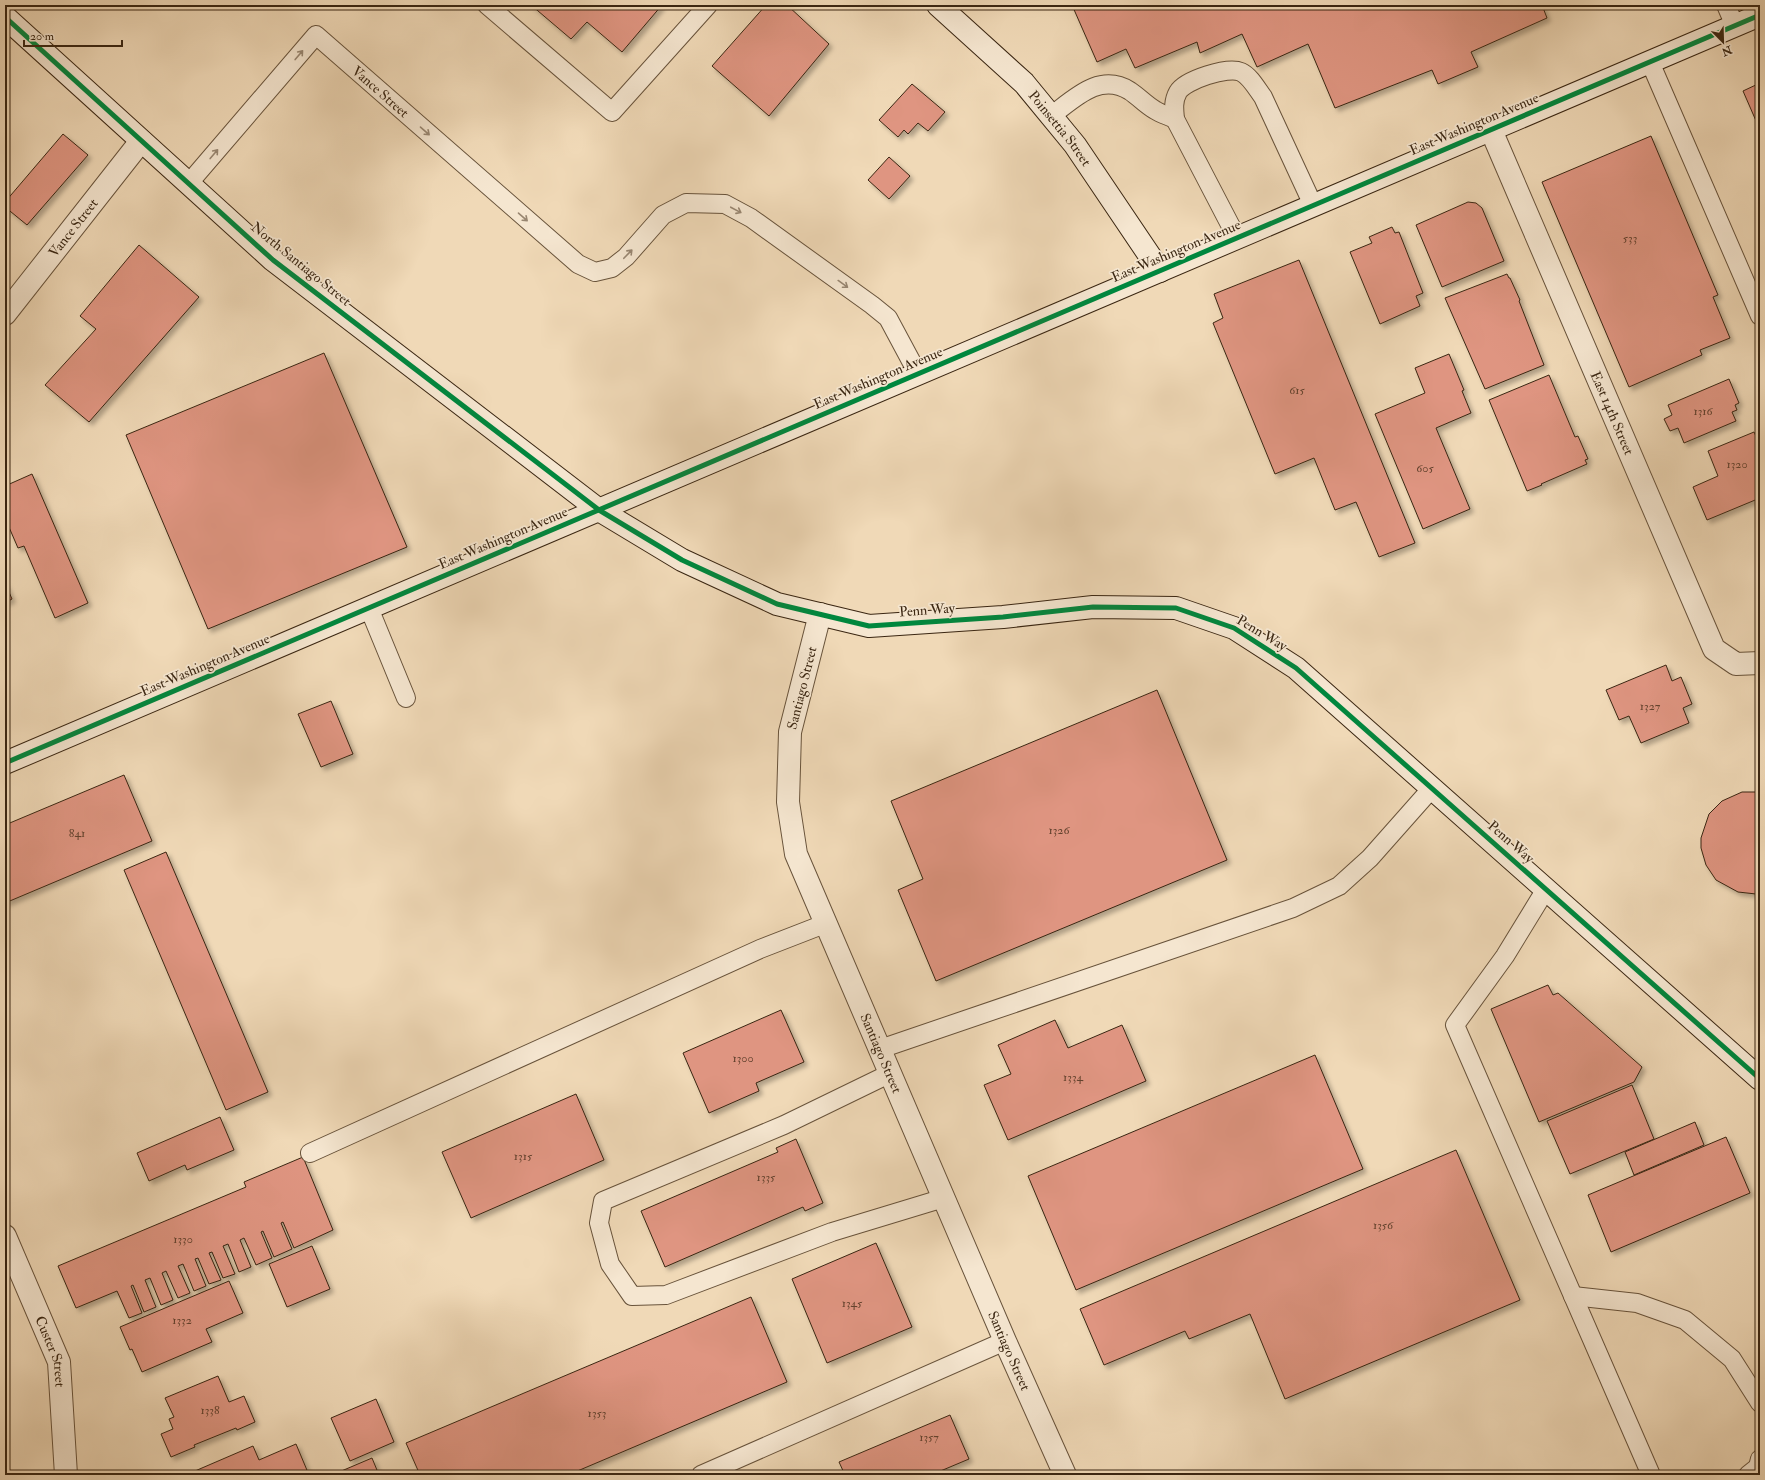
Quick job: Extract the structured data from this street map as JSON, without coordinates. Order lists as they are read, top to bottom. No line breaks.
{"streets":{"street":["Vance Street","East Washington Avenue","Poinsettia Street","North Santiago Street","East 14th Street","Penn Way","Santiago Street","Custer Street"]},"crossings":[["Vance Street","East Washington Avenue"],["Vance Street","North Santiago Street"],["East Washington Avenue","Poinsettia Street"],["East Washington Avenue","North Santiago Street"],["East Washington Avenue","East 14th Street"],["East Washington Avenue","Penn Way"],["North Santiago Street","Penn Way"],["Penn Way","Santiago Street"]],"house_numbers":["533","615","1316","1320","605","1327","1326","841","1300","1334","1315","1335","1356","1330","1345","1332","1338","1353","1357"],"scale_bar":"20 m","north":"bottom right"}
